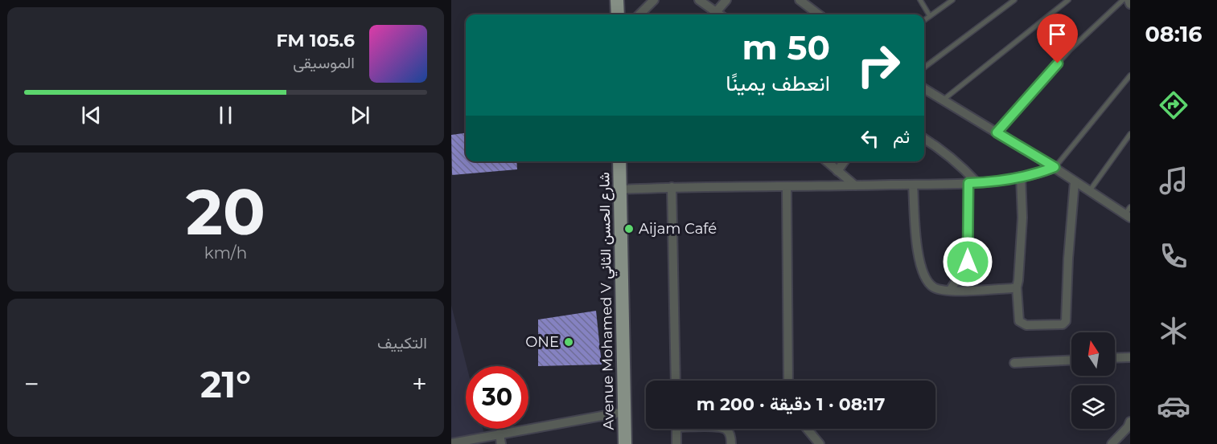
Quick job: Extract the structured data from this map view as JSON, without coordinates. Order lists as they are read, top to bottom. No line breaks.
{"streets":{"main road":["Avenue Mohamed V شارع الحسن الثاني"]},"places":["Aijam Café","ONE"],"north":"top","page":{"tabs":"08:16","turn":["50 m","انعطف يمينًا"],"song":["105.6 FM","الموسيقى"],"then":"ثم","tile":[["20","km/h"],"التكييف"],"heat":["−","21°","+"],"limit":"30","trip":"08:17 · 1 دقيقة · 200 m"}}
